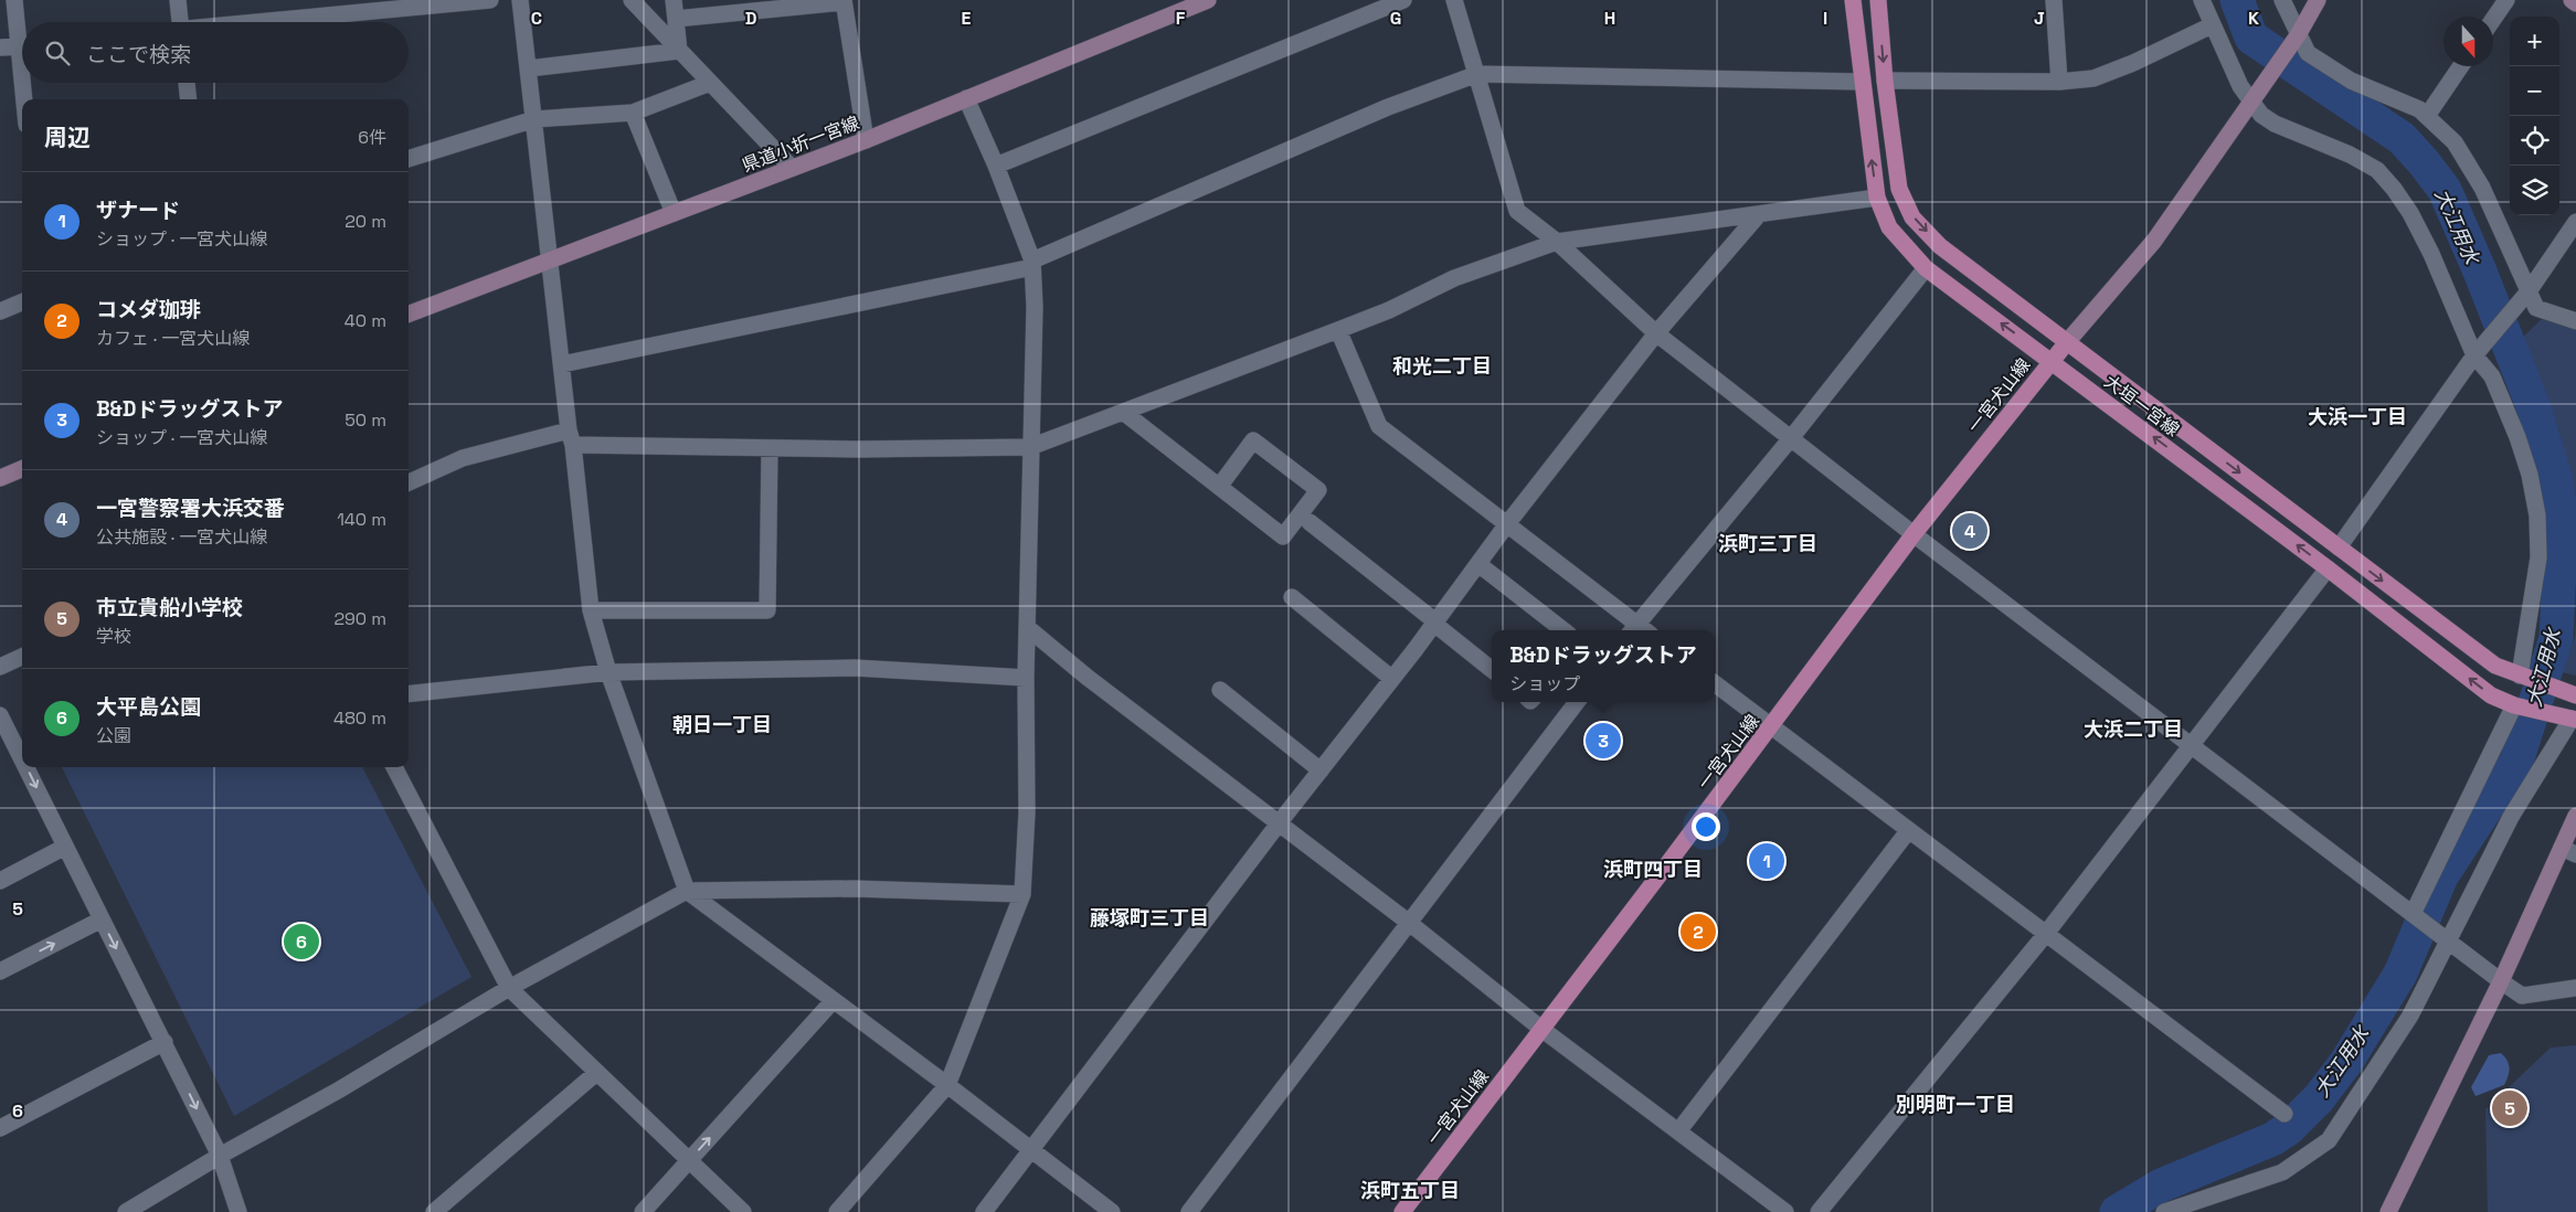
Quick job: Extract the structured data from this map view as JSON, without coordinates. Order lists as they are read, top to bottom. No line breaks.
{"streets":{"main road":["県道小折一宮線","一宮犬山線","大垣一宮線"]},"crossings":[["一宮犬山線","大垣一宮線"]],"districts":["和光二丁目","大浜一丁目","浜町三丁目","朝日一丁目","大浜二丁目","浜町四丁目","藤塚町三丁目","別明町一丁目","浜町五丁目"],"water":["大江用水"],"north":"bottom","page":{"map_buttons":["+","−"],"search":"ここで検索","heading":["周辺","6件"],"list":[{"mark":"1","name":"ザナード","note":"ショップ · 一宮犬山線","value":"20 m"},{"mark":"2","name":"コメダ珈琲","note":"カフェ · 一宮犬山線","value":"40 m"},{"mark":"3","name":"B&Dドラッグストア","note":"ショップ · 一宮犬山線","value":"50 m"},{"mark":"4","name":"一宮警察署大浜交番","note":"公共施設 · 一宮犬山線","value":"140 m"},{"mark":"5","name":"市立貴船小学校","note":"学校","value":"290 m"},{"mark":"6","name":"大平島公園","note":"公園","value":"480 m"}],"pins":["4","3","1","2","6","5"],"popup":["B&Dドラッグストア","ショップ"]},"grid":{"columns":["C","D","E","F","G","H","I","J","K"],"rows":["5","6"]}}
